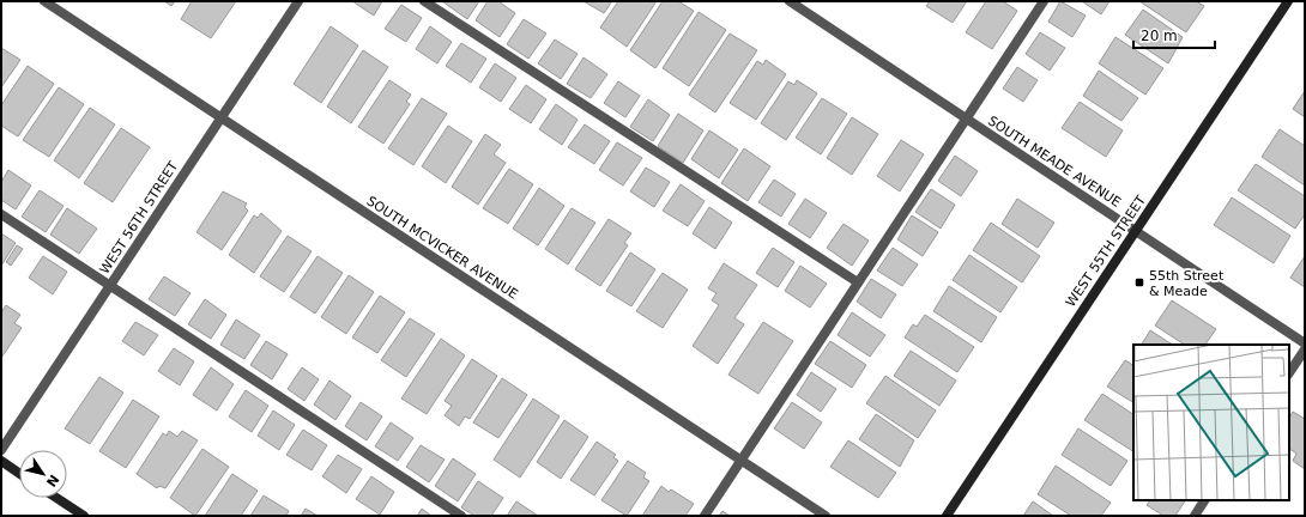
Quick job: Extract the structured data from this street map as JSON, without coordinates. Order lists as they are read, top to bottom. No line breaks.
{"streets":{"main road":["WEST 55TH STREET"],"street":["SOUTH MEADE AVENUE","WEST 56TH STREET","SOUTH MCVICKER AVENUE"]},"crossings":[["SOUTH MEADE AVENUE","WEST 55TH STREET"],["WEST 56TH STREET","SOUTH MCVICKER AVENUE"]],"places":{"transit":["55th Street & Meade"]},"scale_bar":"20 m","north":"bottom right"}
